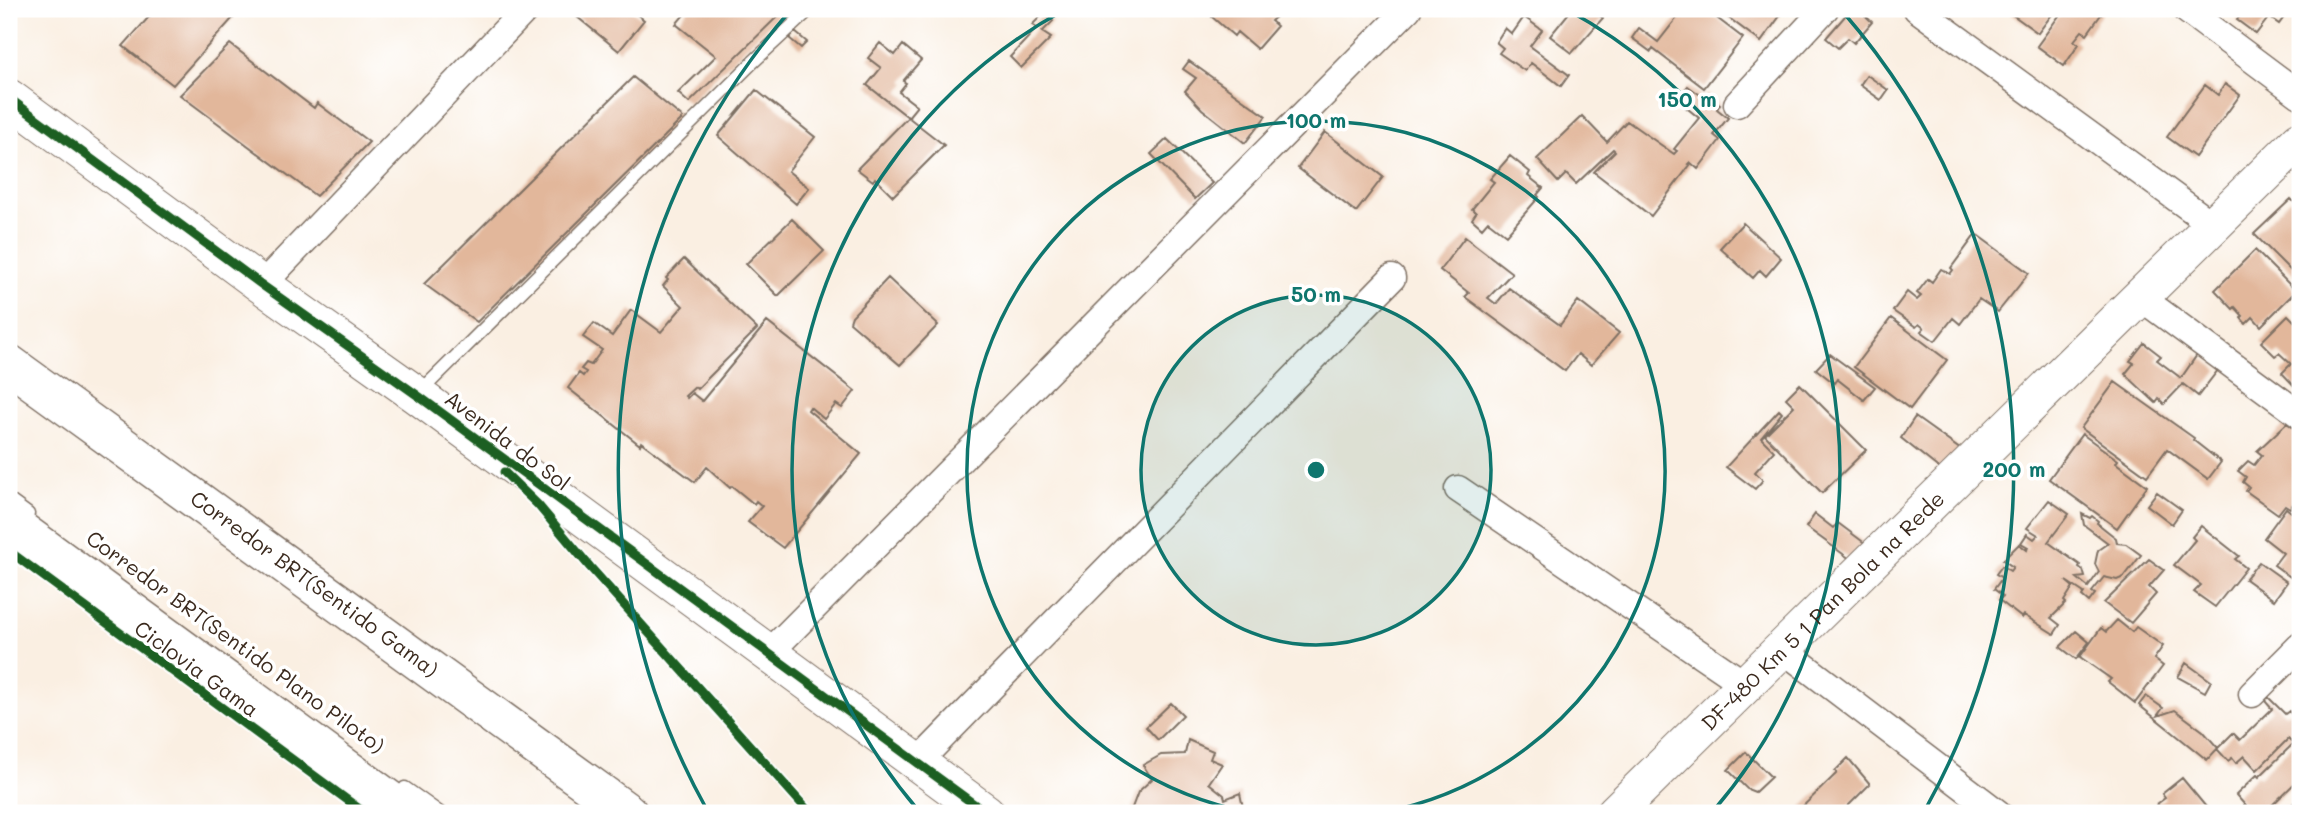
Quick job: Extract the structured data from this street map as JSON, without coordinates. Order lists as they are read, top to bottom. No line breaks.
{"streets":{"street":["Avenida do Sol","DF-480 Km 5 1 Pan Bola na Rede"],"lane":["Corredor BRT(Sentido Plano Piloto)"],"cycle path":["Ciclovia Gama"]},"rings":["150 m","100 m","50 m","200 m"]}
